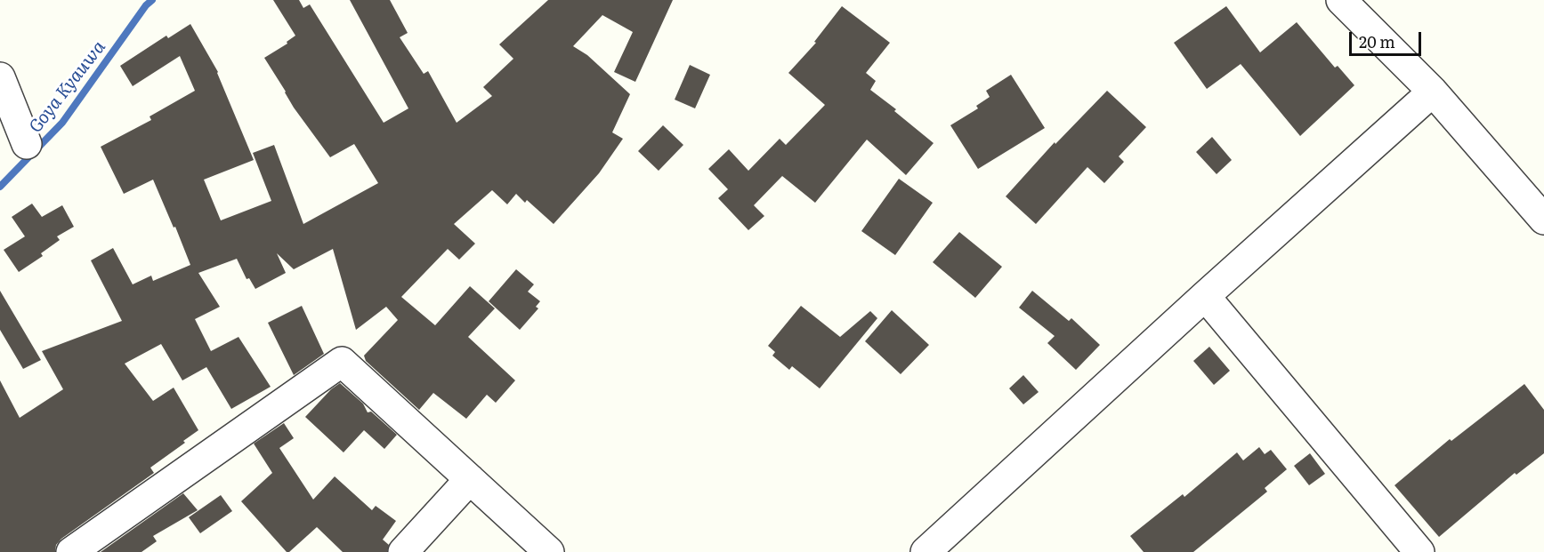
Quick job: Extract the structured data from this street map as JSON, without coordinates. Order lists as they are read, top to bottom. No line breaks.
{"water":["Goya Kyauwa"],"scale_bar":"20 m"}
